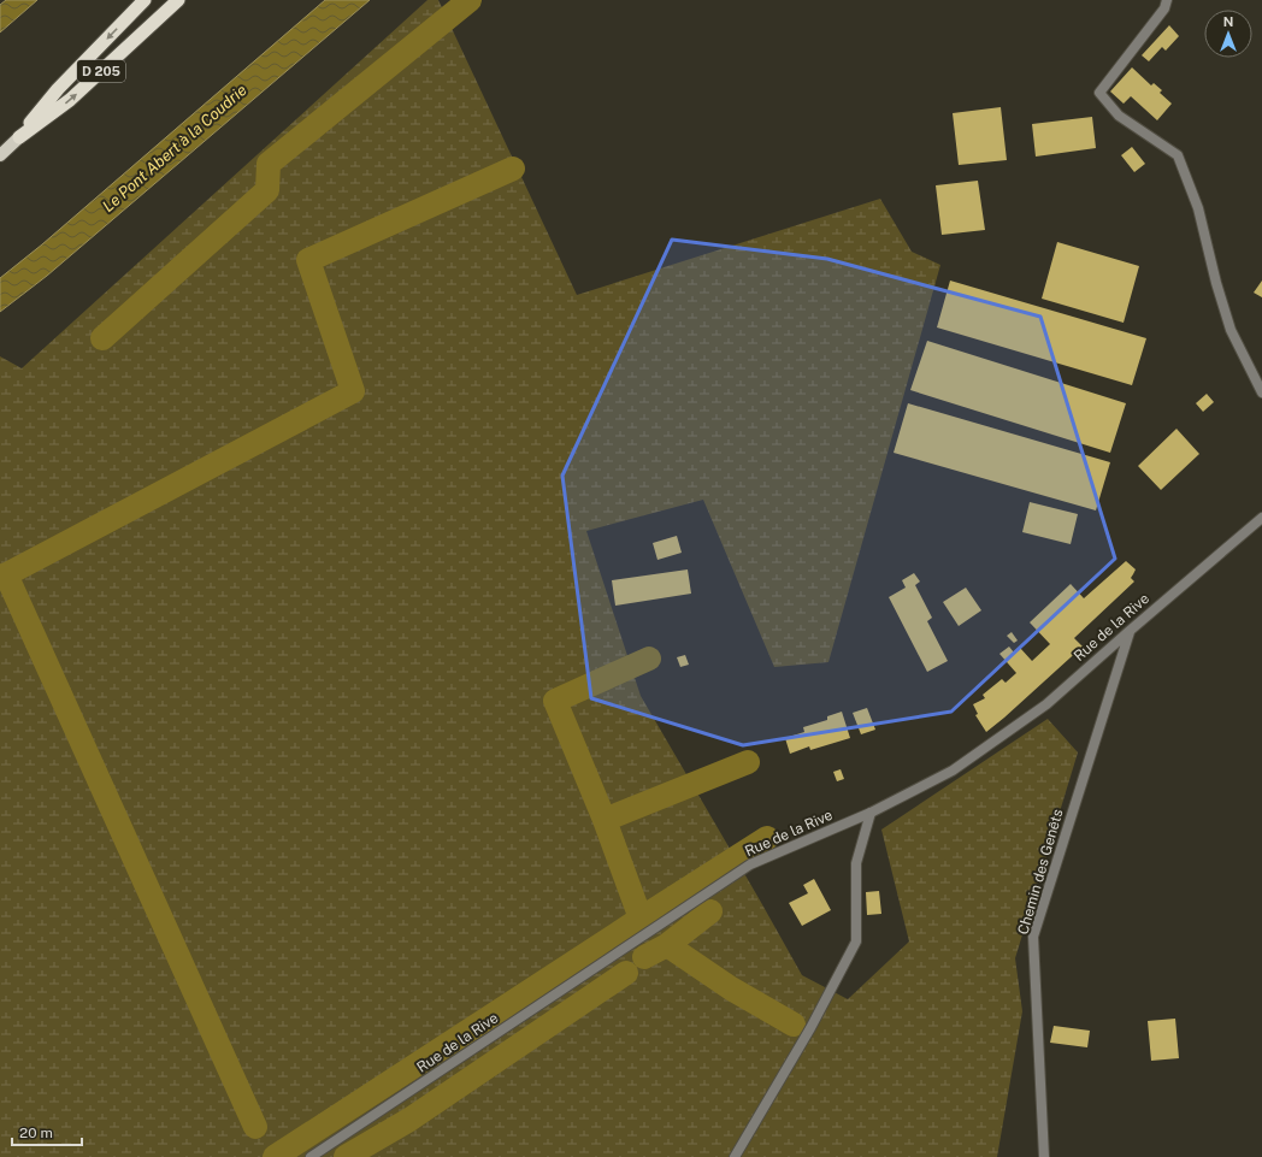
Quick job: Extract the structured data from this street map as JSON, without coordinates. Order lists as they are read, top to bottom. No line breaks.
{"streets":{"highway":["D 205"],"street":["Rue de la Rive","Chemin des Genêts"]},"crossings":[["Rue de la Rive","Chemin des Genêts"]],"water":["Le Pont Abert à la Coudrie"],"scale_bar":"20 m","north":"top"}
